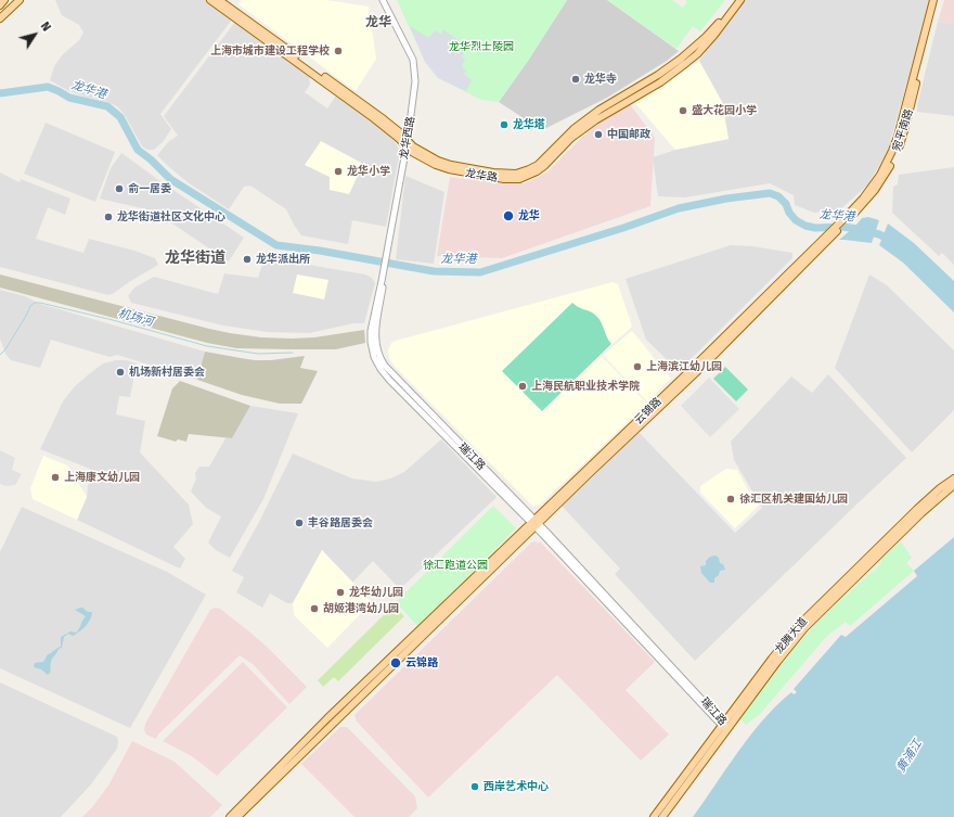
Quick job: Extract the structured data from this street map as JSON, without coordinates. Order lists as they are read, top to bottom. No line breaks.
{"streets":{"main road":["宛平南路","龙华路","云锦路","龙腾大道"],"street":["龙华西路","瑞江路"]},"crossings":[["宛平南路","云锦路"],["龙华西路","龙华路"],["龙华西路","瑞江路"],["云锦路","瑞江路"],["瑞江路","龙腾大道"]],"districts":["龙华","龙华街道"],"water":["龙华港","机场河","黄浦江"],"parks":["龙华烈士陵园","徐汇跑道公园"],"places":["上海市城市建设工程学校","龙华寺","盛大花园小学","龙华塔","中国邮政","龙华小学","俞一居委","龙华","龙华街道社区文化中心","龙华派出所","上海滨江幼儿园","机场新村居委会","上海民航职业技术学院","上海康文幼儿园","徐汇区机关建国幼儿园","丰谷路居委会","龙华幼儿园","胡姬港湾幼儿园","云锦路","西岸艺术中心"],"north":"top right"}
